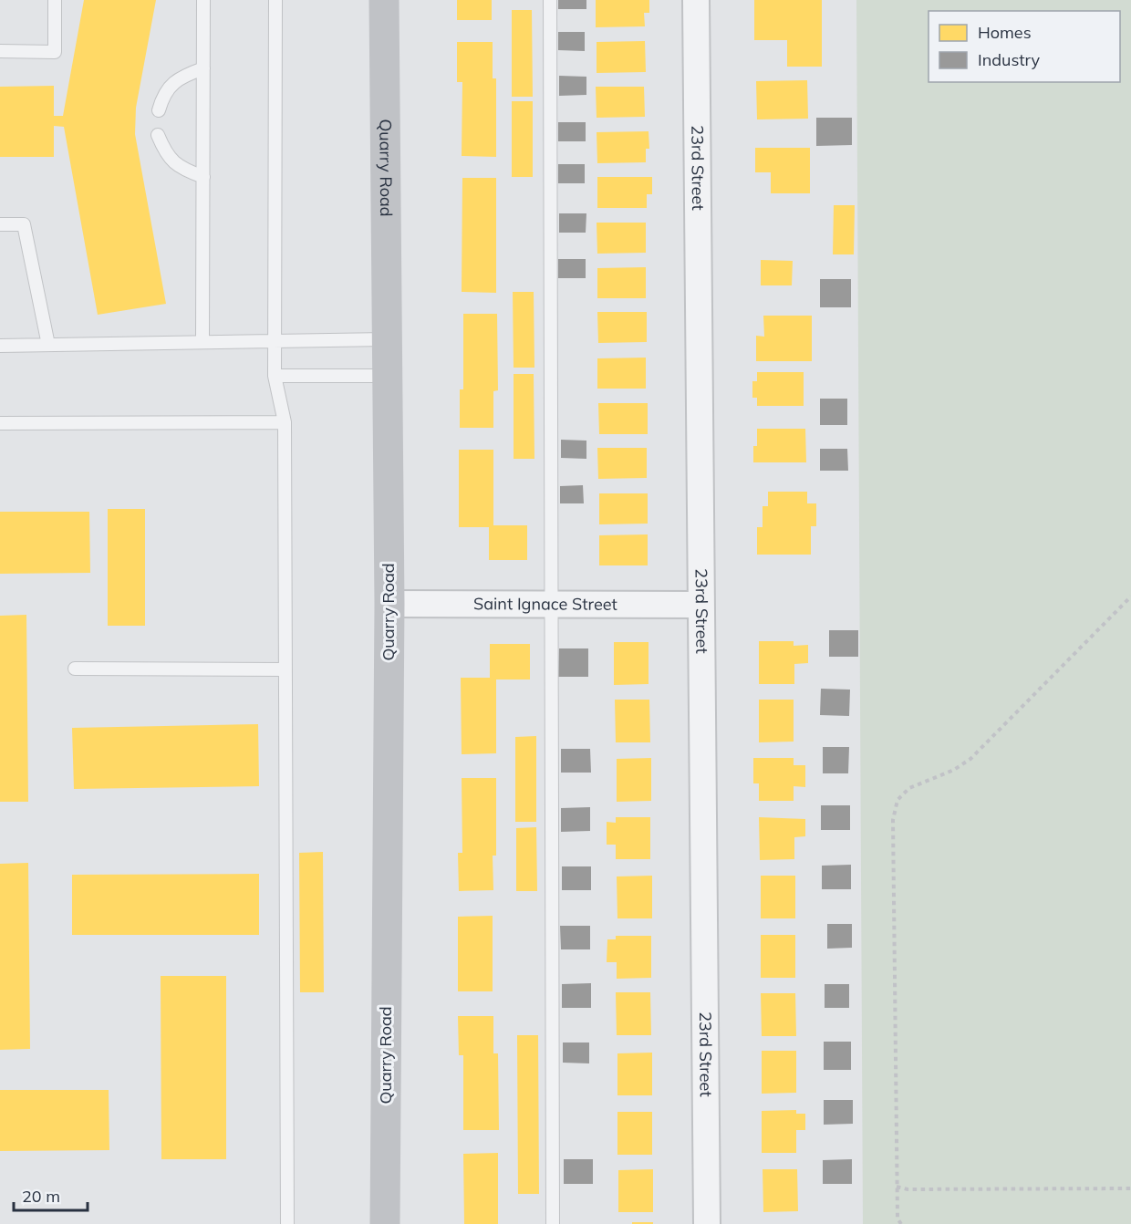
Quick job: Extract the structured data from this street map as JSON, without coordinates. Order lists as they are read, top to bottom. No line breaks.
{"streets":{"street":["Quarry Road","23rd Street","Saint Ignace Street"]},"crossings":[["Quarry Road","Saint Ignace Street"],["23rd Street","Saint Ignace Street"]],"legend":["Homes","Industry"],"scale_bar":"20 m"}
